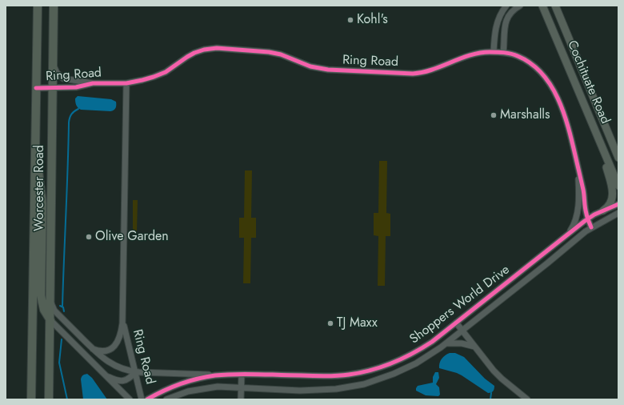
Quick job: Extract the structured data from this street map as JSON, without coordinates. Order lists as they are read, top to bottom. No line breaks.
{"streets":{"highway":["Worcester Road"],"main road":["Cochituate Road"],"street":["Ring Road","Shoppers World Drive"]},"crossings":[["Ring Road","Worcester Road"],["Ring Road","Shoppers World Drive"],["Worcester Road","Shoppers World Drive"]],"places":["Kohl's","Marshalls","Olive Garden","TJ Maxx"]}
